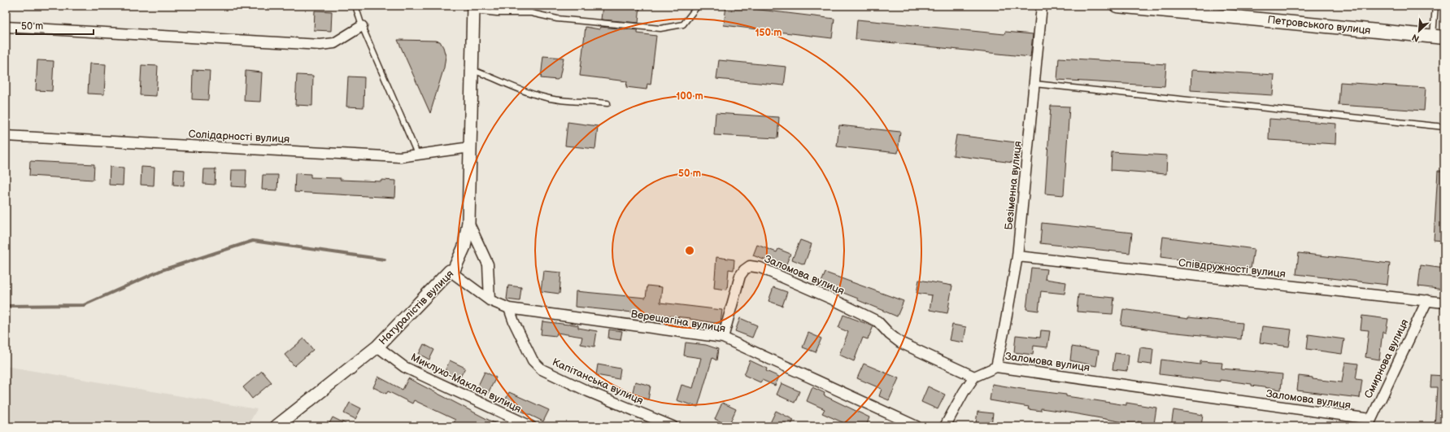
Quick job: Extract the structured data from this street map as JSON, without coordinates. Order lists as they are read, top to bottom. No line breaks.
{"streets":{"main road":["Петровського вулиця"],"street":["Солідарності вулиця","Безіменна вулиця","Співдружності вулиця","Заломова вулиця","Натуралістів вулиця","Верещагіна вулиця","Смирнова вулиця","Капітанська вулиця","Миклухо-Маклая вулиця"]},"crossings":[["Солідарності вулиця","Натуралістів вулиця"],["Безіменна вулиця","Співдружності вулиця"],["Безіменна вулиця","Заломова вулиця"],["Співдружності вулиця","Смирнова вулиця"],["Заломова вулиця","Верещагіна вулиця"],["Заломова вулиця","Смирнова вулиця"],["Натуралістів вулиця","Верещагіна вулиця"],["Натуралістів вулиця","Миклухо-Маклая вулиця"],["Верещагіна вулиця","Капітанська вулиця"]],"scale_bar":"50 m","north":"bottom left","rings":["150 m","100 m","50 m"]}
